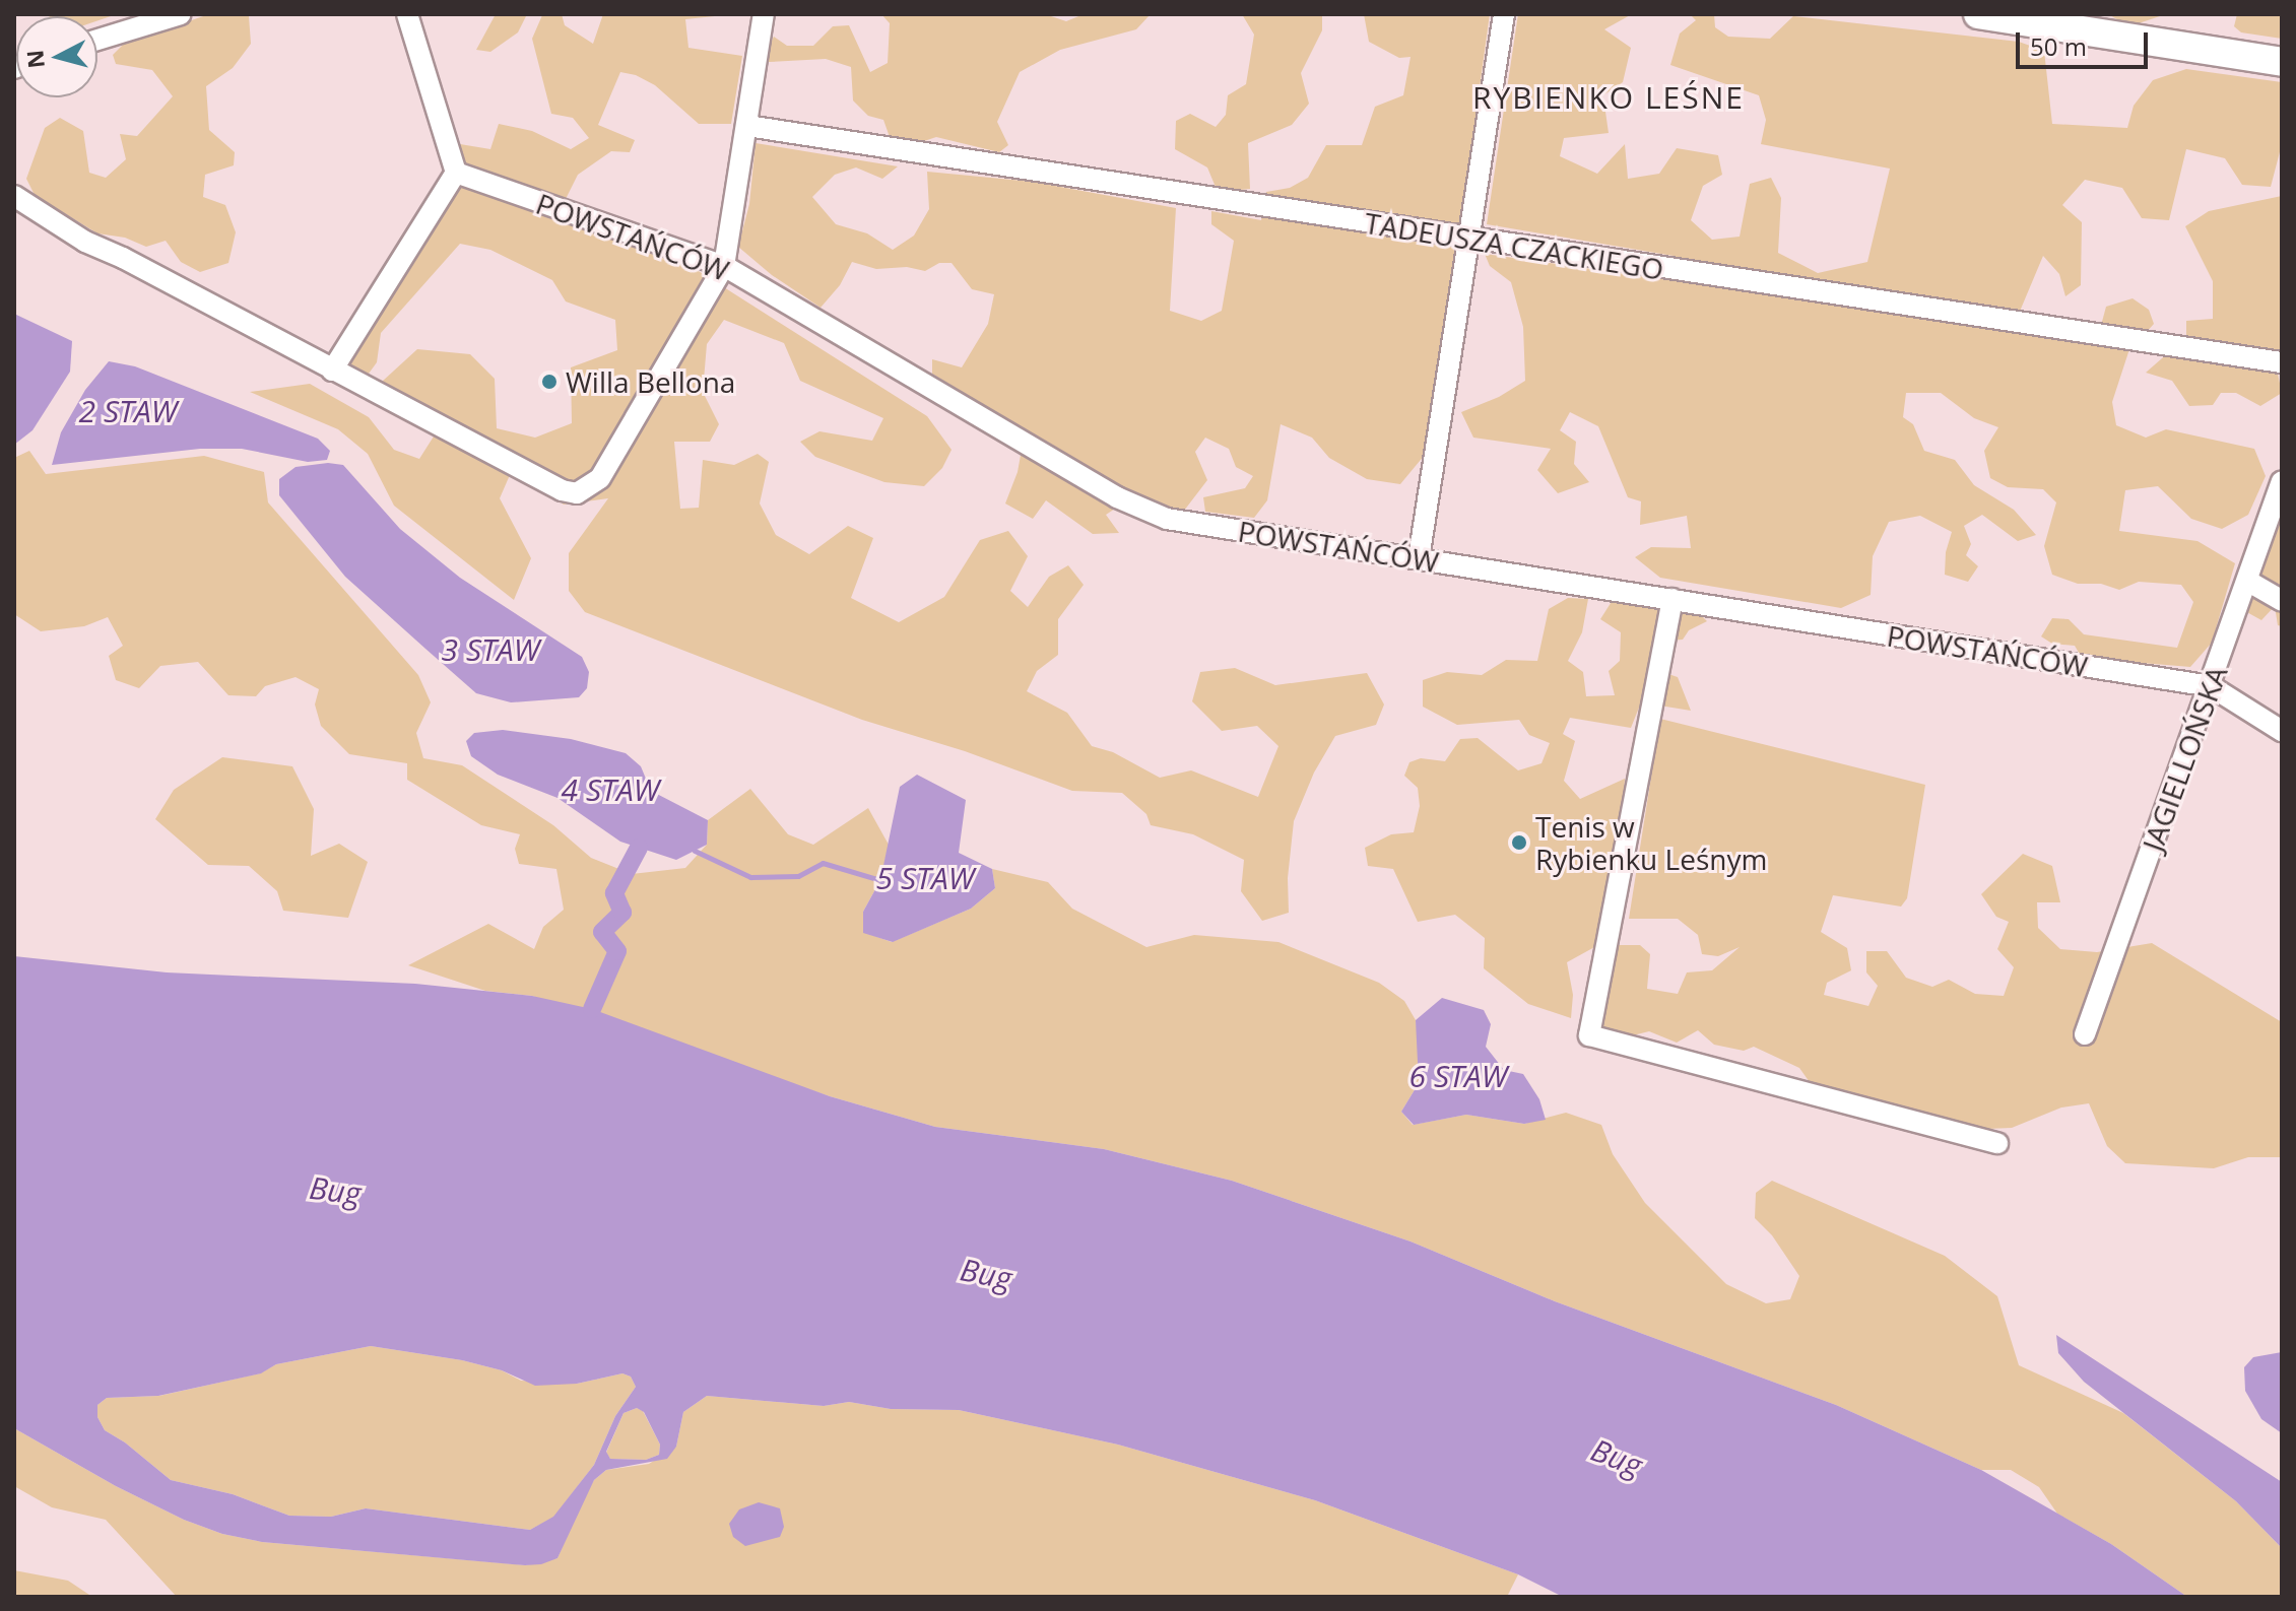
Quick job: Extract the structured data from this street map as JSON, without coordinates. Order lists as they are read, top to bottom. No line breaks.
{"streets":{"street":["POWSTAŃCÓW","TADEUSZA CZACKIEGO","JAGIELLOŃSKA"]},"crossings":[["POWSTAŃCÓW","JAGIELLOŃSKA"]],"districts":["RYBIENKO LEŚNE"],"water":["2 STAW","3 STAW","4 STAW","5 STAW","6 STAW","Bug"],"places":["Willa Bellona","Tenis w Rybienku Leśnym"],"scale_bar":"50 m","north":"left"}
